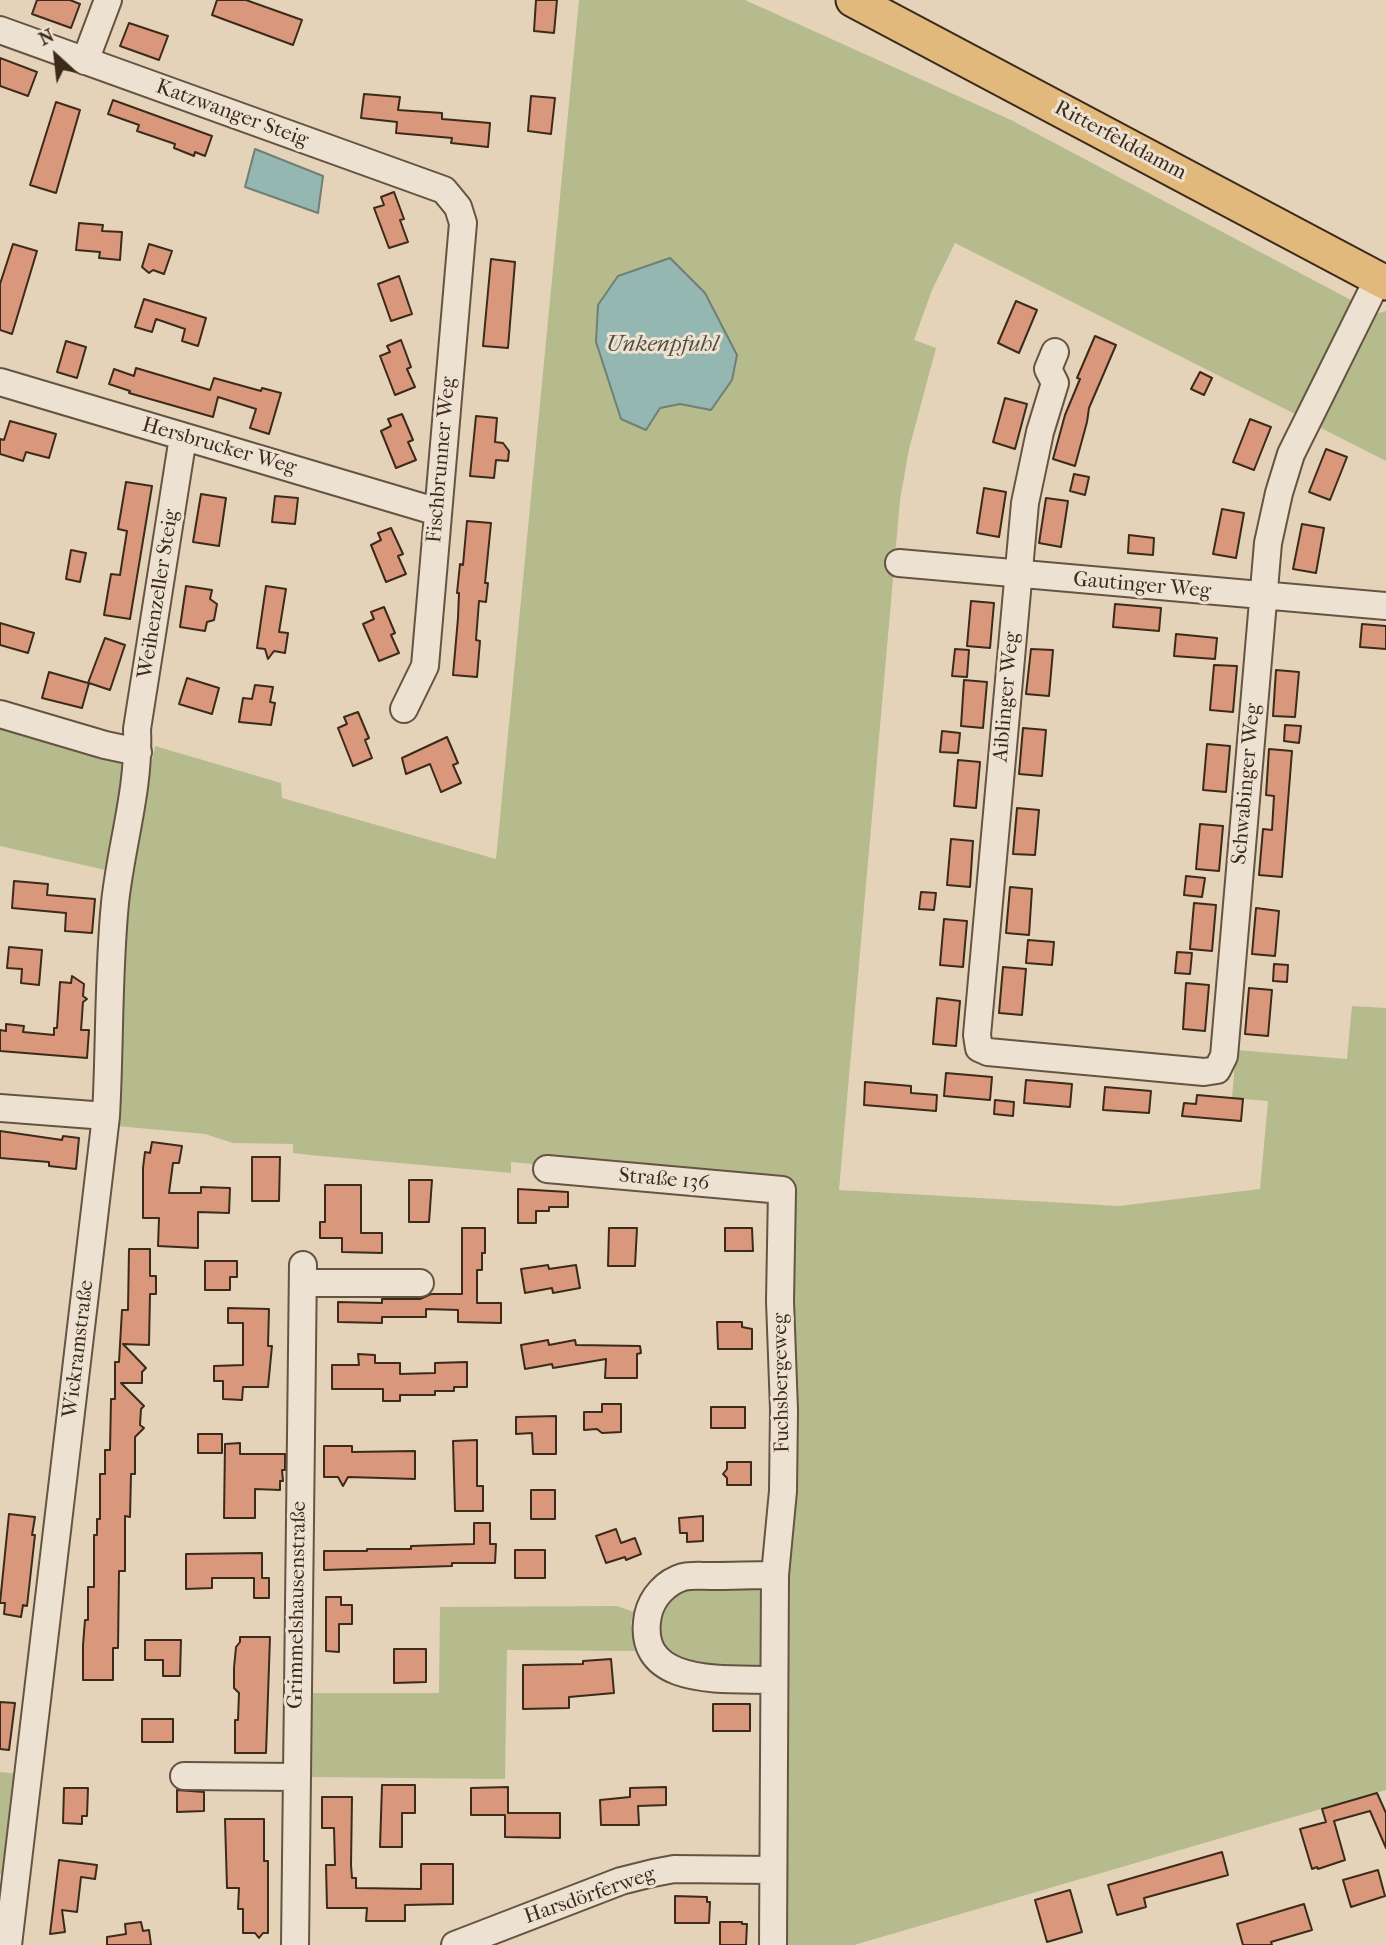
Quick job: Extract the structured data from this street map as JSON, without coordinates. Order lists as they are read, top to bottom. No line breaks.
{"streets":{"main road":["Ritterfelddamm"],"street":["Katzwanger Steig","Hersbrucker Weg","Fischbrunner Weg","Gautinger Weg","Weihenzeller Steig","Aiblinger Weg","Schwabinger Weg","Straße 136","Wickramstraße","Fuchsbergeweg","Grimmelshausenstraße","Harsdörferweg"]},"crossings":[["Katzwanger Steig","Fischbrunner Weg"],["Ritterfelddamm","Schwabinger Weg"],["Hersbrucker Weg","Fischbrunner Weg"],["Hersbrucker Weg","Weihenzeller Steig"],["Gautinger Weg","Aiblinger Weg"],["Gautinger Weg","Schwabinger Weg"],["Weihenzeller Steig","Wickramstraße"],["Aiblinger Weg","Schwabinger Weg"],["Straße 136","Fuchsbergeweg"],["Fuchsbergeweg","Harsdörferweg"]],"water":["Unkenpfuhl"],"north":"top left"}
